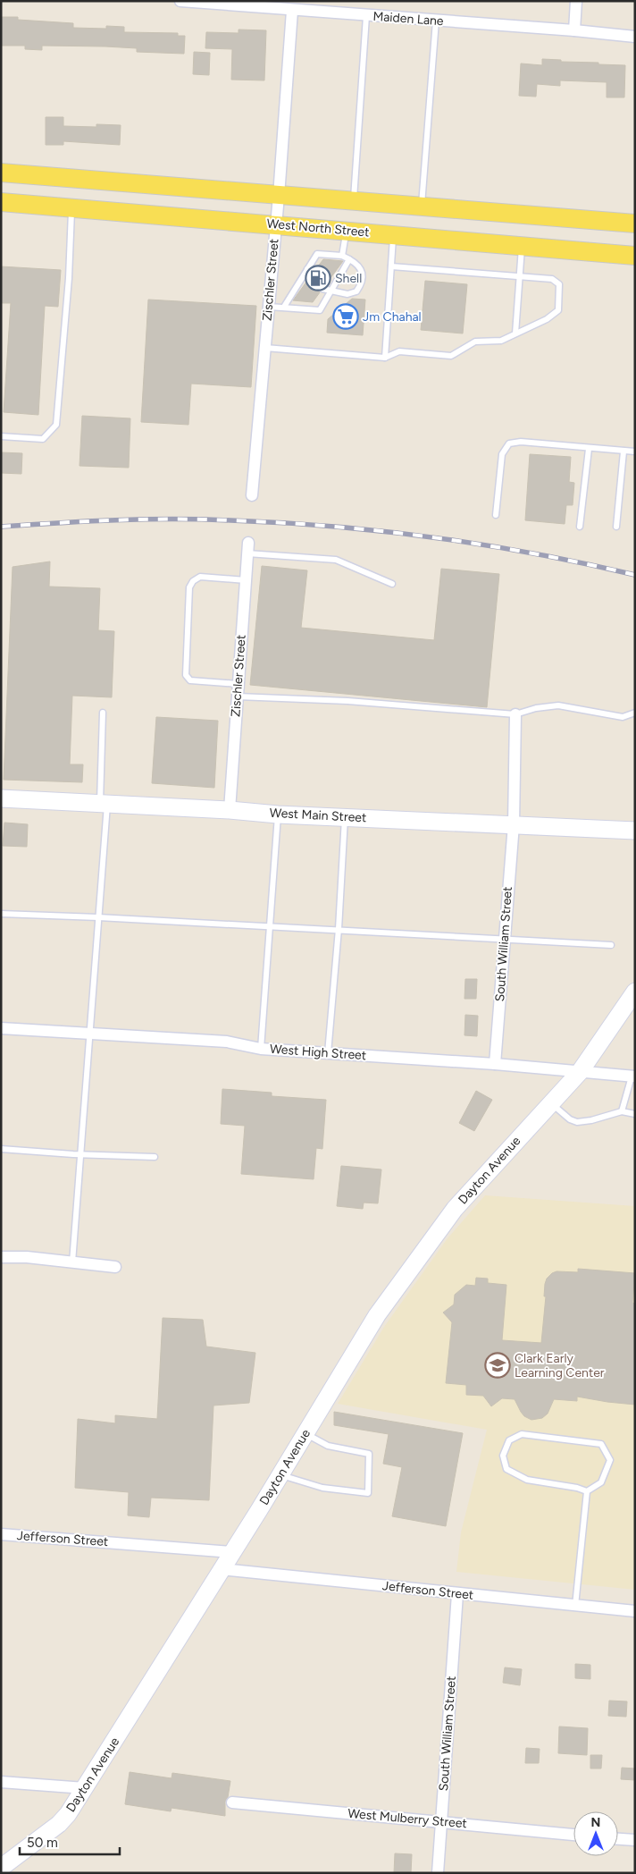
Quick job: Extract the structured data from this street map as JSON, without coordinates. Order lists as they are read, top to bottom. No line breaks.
{"streets":{"main road":["West North Street","West Main Street","Dayton Avenue"],"street":["Maiden Lane","Zischler Street","South William Street","West High Street","Jefferson Street","West Mulberry Street"]},"crossings":[["Maiden Lane","Zischler Street"],["West North Street","Zischler Street"],["Zischler Street","West Main Street"],["West Main Street","South William Street"],["South William Street","West High Street"],["South William Street","Jefferson Street"],["South William Street","West Mulberry Street"],["West High Street","Dayton Avenue"],["Dayton Avenue","Jefferson Street"]],"places":{"fuel station":["Shell"],"supermarket":["Jm Chahal"],"school or university":["Clark Early Learning Center"]},"scale_bar":"50 m","north":"top"}
